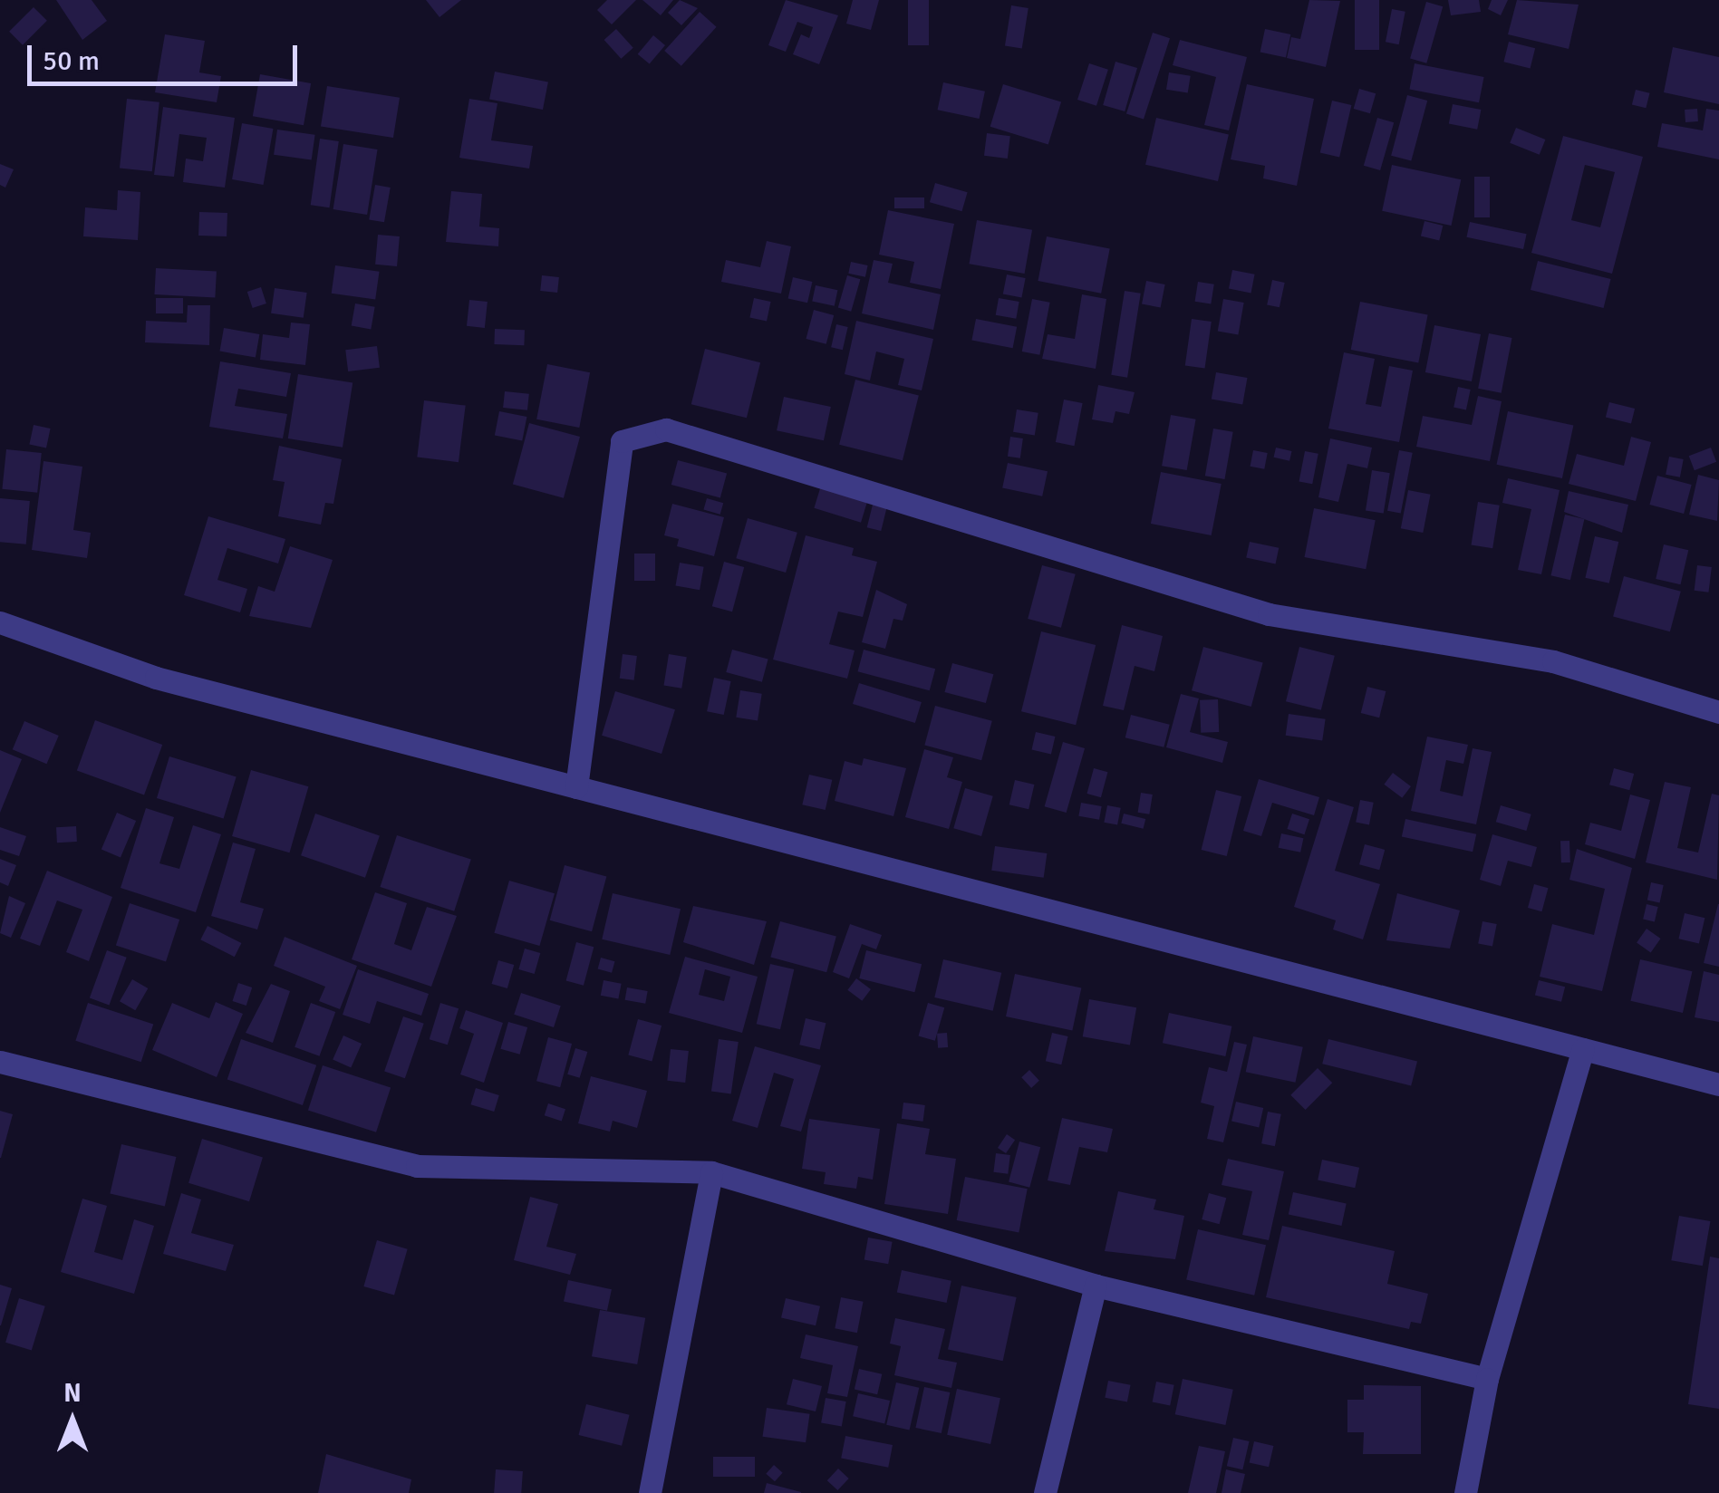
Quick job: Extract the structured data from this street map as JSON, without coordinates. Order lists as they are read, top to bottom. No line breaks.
{"scale_bar":"50 m","north":"top"}
